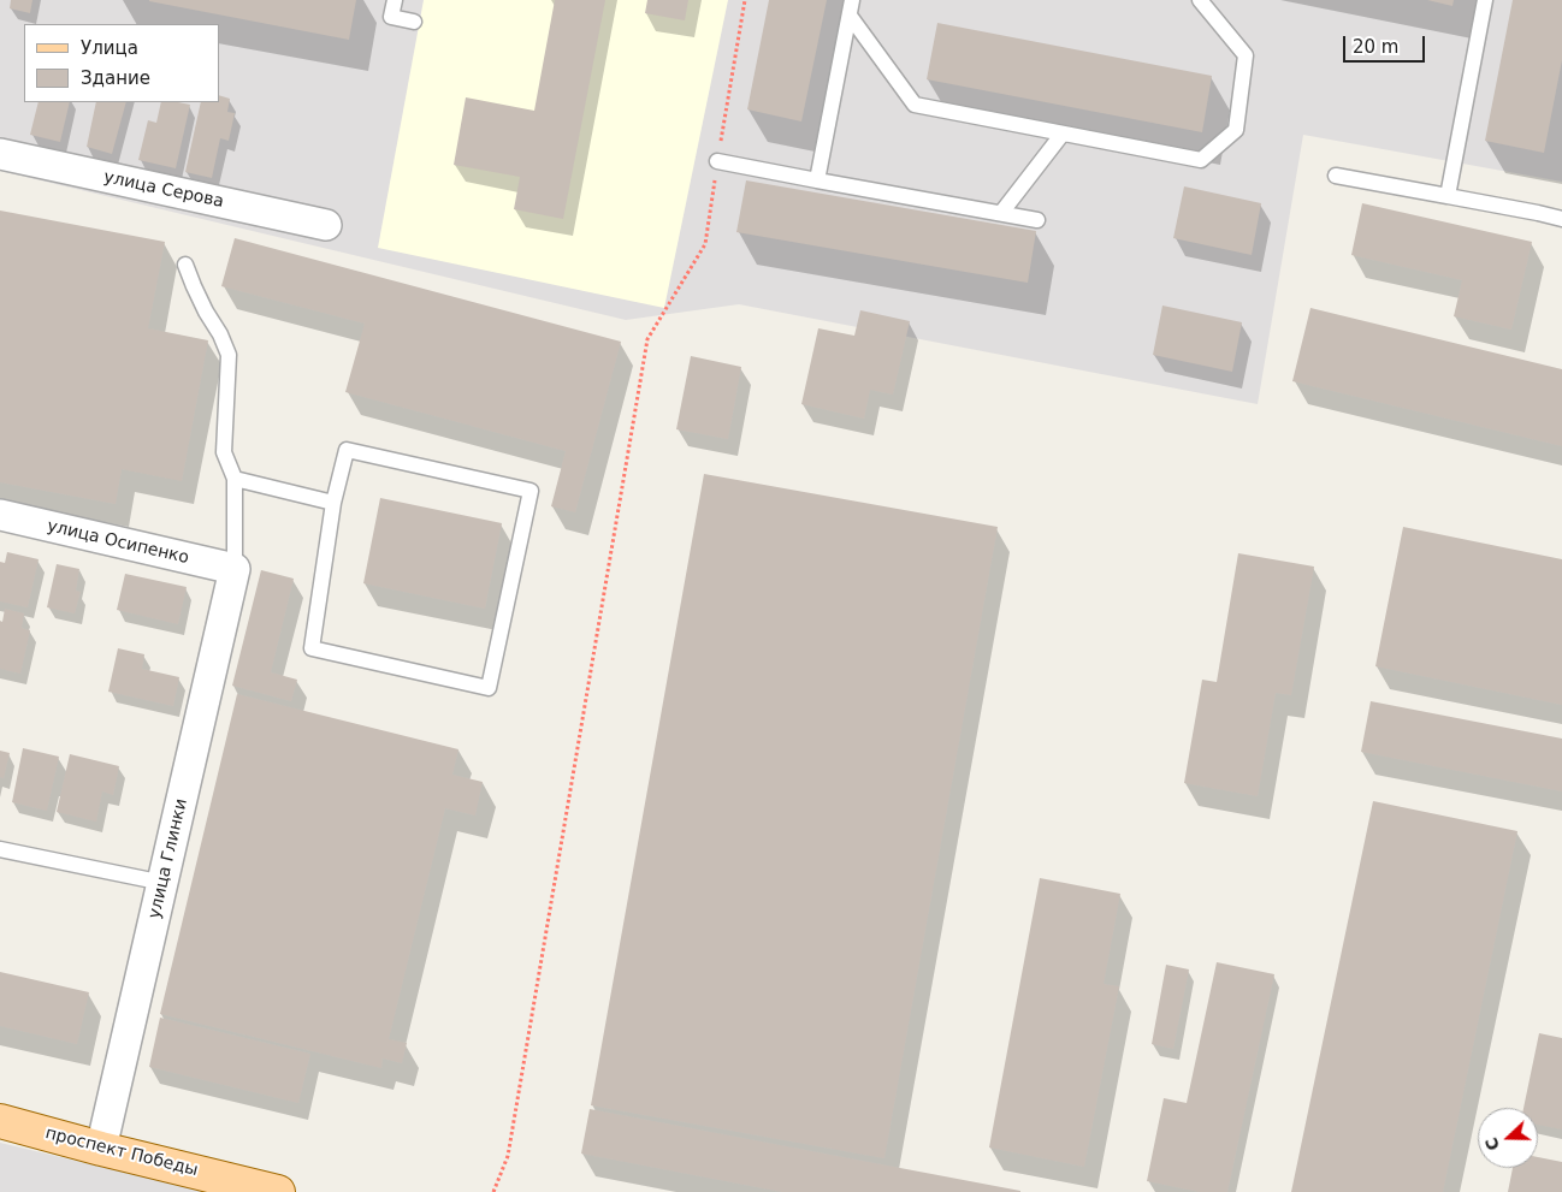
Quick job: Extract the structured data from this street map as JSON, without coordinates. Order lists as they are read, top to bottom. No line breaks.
{"streets":{"main road":["проспект Победы"],"street":["улица Серова","улица Осипенко","улица Глинки"]},"crossings":[["улица Осипенко","улица Глинки"],["улица Глинки","проспект Победы"]],"legend":["Улица","Здание"],"scale_bar":"20 m","north":"left"}
